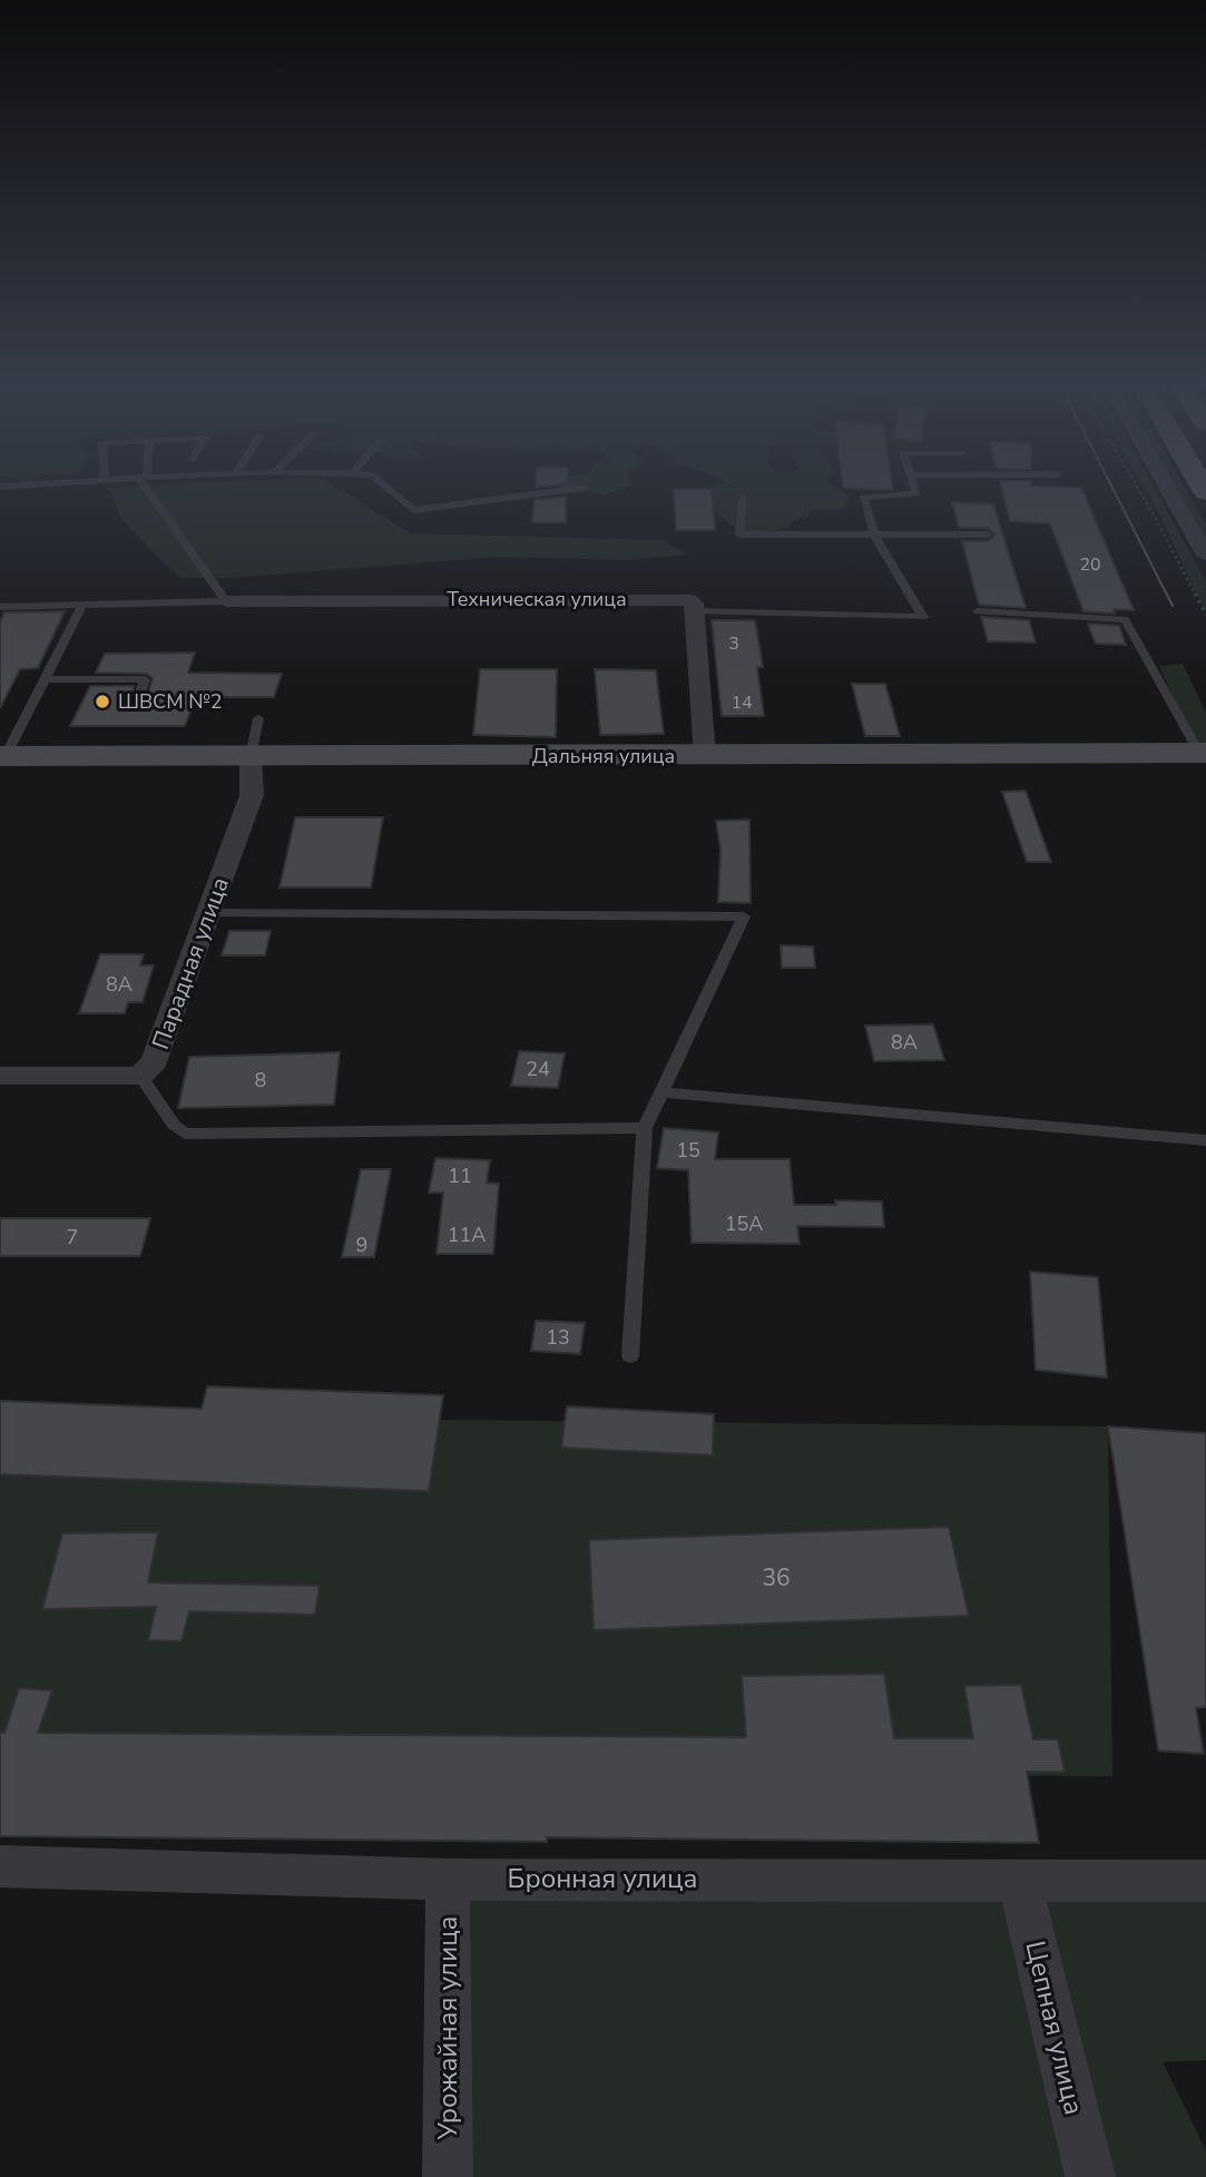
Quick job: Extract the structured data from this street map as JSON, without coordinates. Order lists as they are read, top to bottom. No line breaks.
{"streets":{"main road":["Дальняя улица"],"street":["Техническая улица","Парадная улица","Бронная улица","Урожайная улица","Цепная улица"]},"crossings":[["Дальняя улица","Парадная улица"],["Бронная улица","Урожайная улица"],["Бронная улица","Цепная улица"]],"places":["ШВСМ №2"],"house_numbers":["20","3","14","8А","8А","24","8","15","11","15А","11А","7","9","13","36"]}
